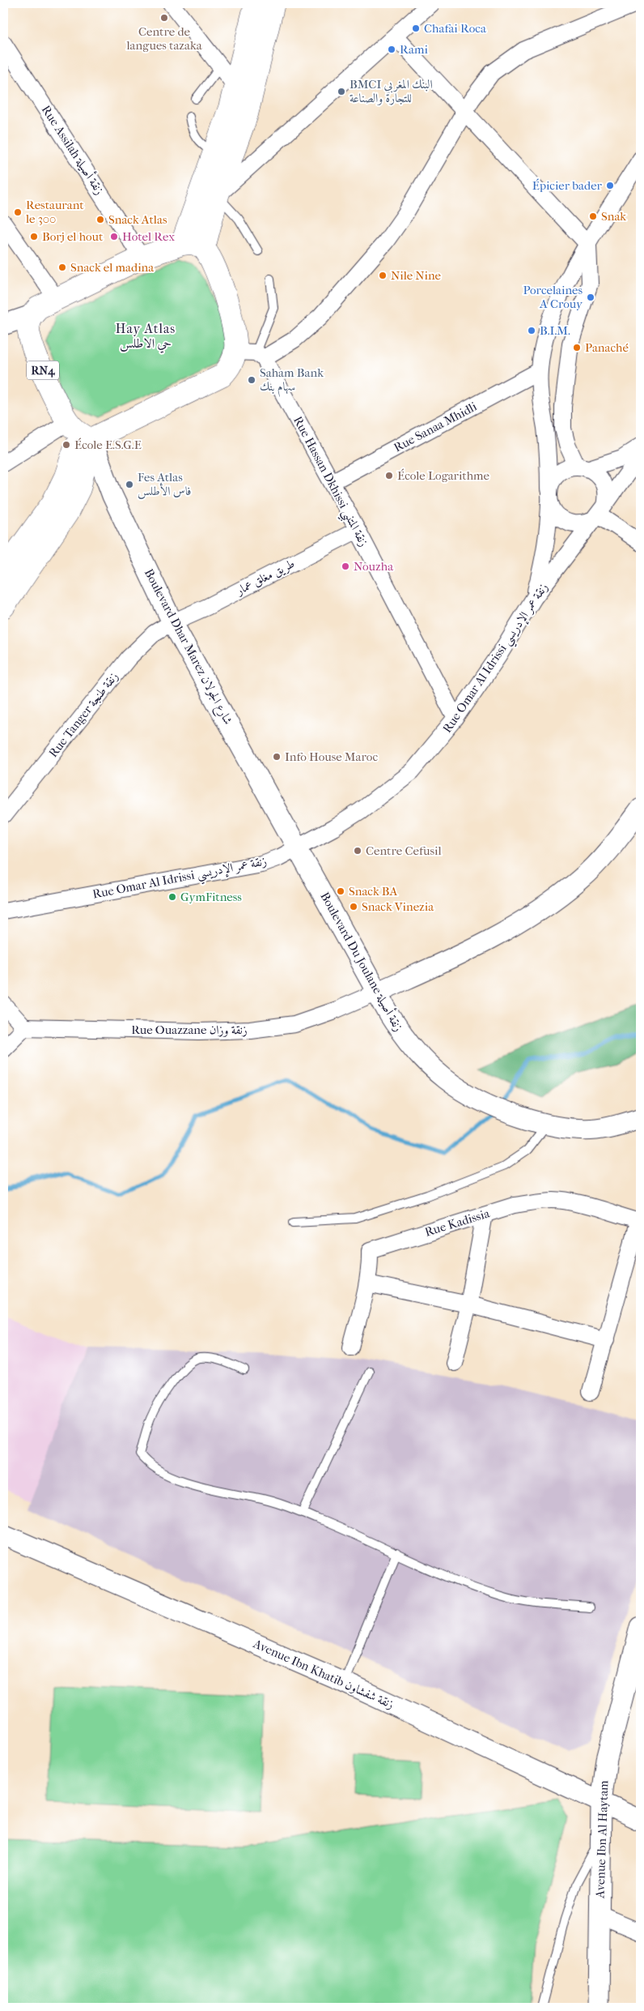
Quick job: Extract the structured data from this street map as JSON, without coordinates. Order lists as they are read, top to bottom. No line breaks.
{"streets":{"main road":["RN4"],"street":["Rue Assilah زنقة أصيلة","Rue Sanaa Mhidli","Rue Hassan Dkhissi زنقة المتنبي","طريق مغلق عمار","Boulevard Dhar Marez شارع الجولان","Rue Omar Al Idrissi زنقة عمر الإدريسي","Rue Tanger زنقة طنجة","Boulevard Du Joulane زنقة أصيلة","Rue Ouazzane زنقة وزان","Rue Kadissia","Avenue Ibn Khatib زنقة شفشاون","Avenue Ibn Al Haytam"]},"crossings":[["RN4","Boulevard Dhar Marez شارع الجولان"],["Rue Sanaa Mhidli","Rue Hassan Dkhissi زنقة المتنبي"],["Rue Hassan Dkhissi زنقة المتنبي","طريق مغلق عمار"],["Rue Hassan Dkhissi زنقة المتنبي","Rue Omar Al Idrissi زنقة عمر الإدريسي"],["طريق مغلق عمار","Boulevard Dhar Marez شارع الجولان"],["طريق مغلق عمار","Rue Tanger زنقة طنجة"],["Boulevard Dhar Marez شارع الجولان","Rue Omar Al Idrissi زنقة عمر الإدريسي"],["Boulevard Dhar Marez شارع الجولان","Rue Tanger زنقة طنجة"],["Boulevard Dhar Marez شارع الجولان","Boulevard Du Joulane زنقة أصيلة"],["Rue Omar Al Idrissi زنقة عمر الإدريسي","Boulevard Du Joulane زنقة أصيلة"],["Boulevard Du Joulane زنقة أصيلة","Rue Ouazzane زنقة وزان"],["Avenue Ibn Khatib زنقة شفشاون","Avenue Ibn Al Haytam"]],"districts":["Hay Atlas حي الاطلس"],"places":["Centre de langues tazaka","Chafai Roca","Rami","BMCI البنك المغربي للتجارة والصناعة","Épicier bader","Restaurant le 300","Snak","Snack Atlas","Borj el hout","Hotel Rex","Snack el madina","Nile Nine","Porcelaines A Crouy","B.I.M.","Panaché","Saham Bank سهام بنك","École E.S.G.E","École Logarithme","Fes Atlas فاس الأطلس","Nouzha","Info House Maroc","Centre Cefusil","Snack BA","GymFitness","Snack Vinezia"]}
